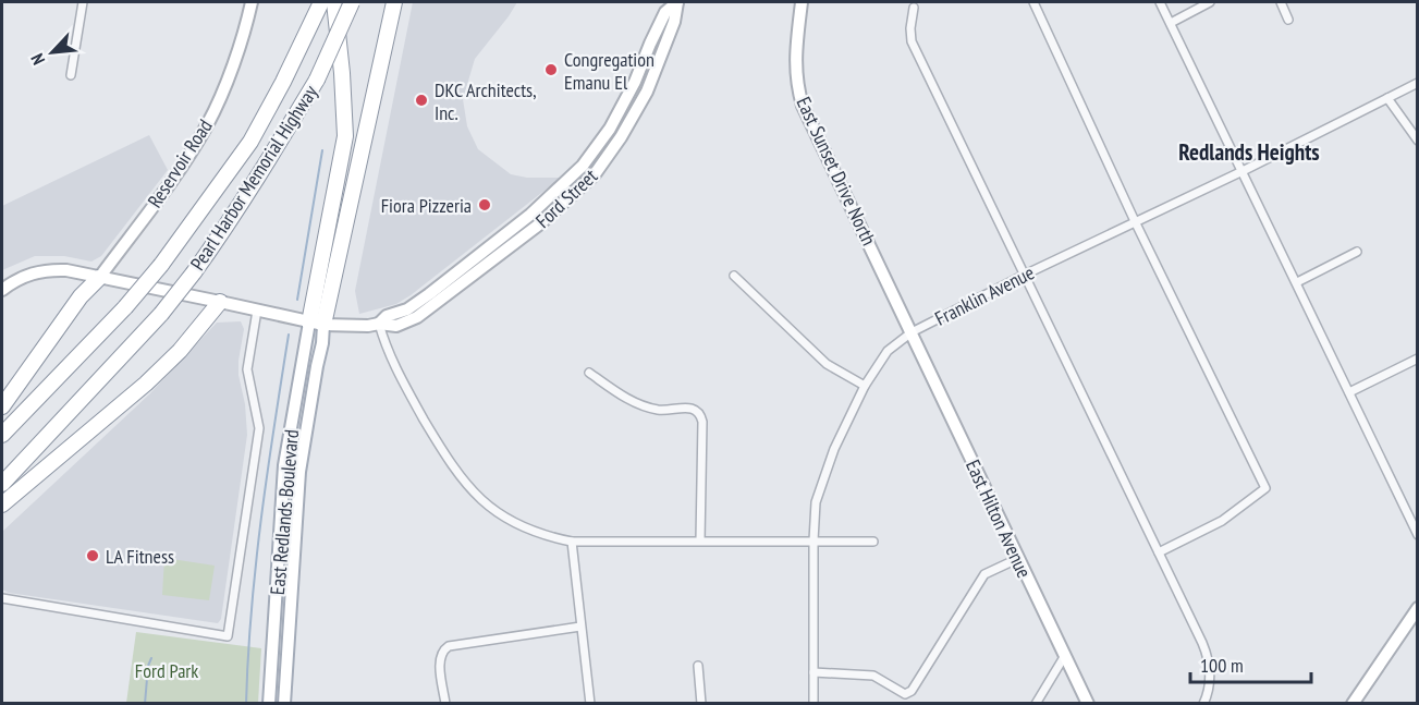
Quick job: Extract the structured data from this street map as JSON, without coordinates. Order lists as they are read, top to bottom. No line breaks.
{"streets":{"highway":["Pearl Harbor Memorial Highway"],"street":["Reservoir Road","East Sunset Drive North","Ford Street","Franklin Avenue","East Redlands Boulevard","East Hilton Avenue"]},"crossings":[["Reservoir Road","Ford Street"],["East Sunset Drive North","Franklin Avenue"],["East Sunset Drive North","East Hilton Avenue"],["Ford Street","East Redlands Boulevard"],["Franklin Avenue","East Hilton Avenue"]],"districts":["Redlands Heights"],"parks":["Ford Park"],"places":["Congregation Emanu El","DKC Architects, Inc.","Fiora Pizzeria","LA Fitness"],"scale_bar":"100 m","north":"bottom left"}
